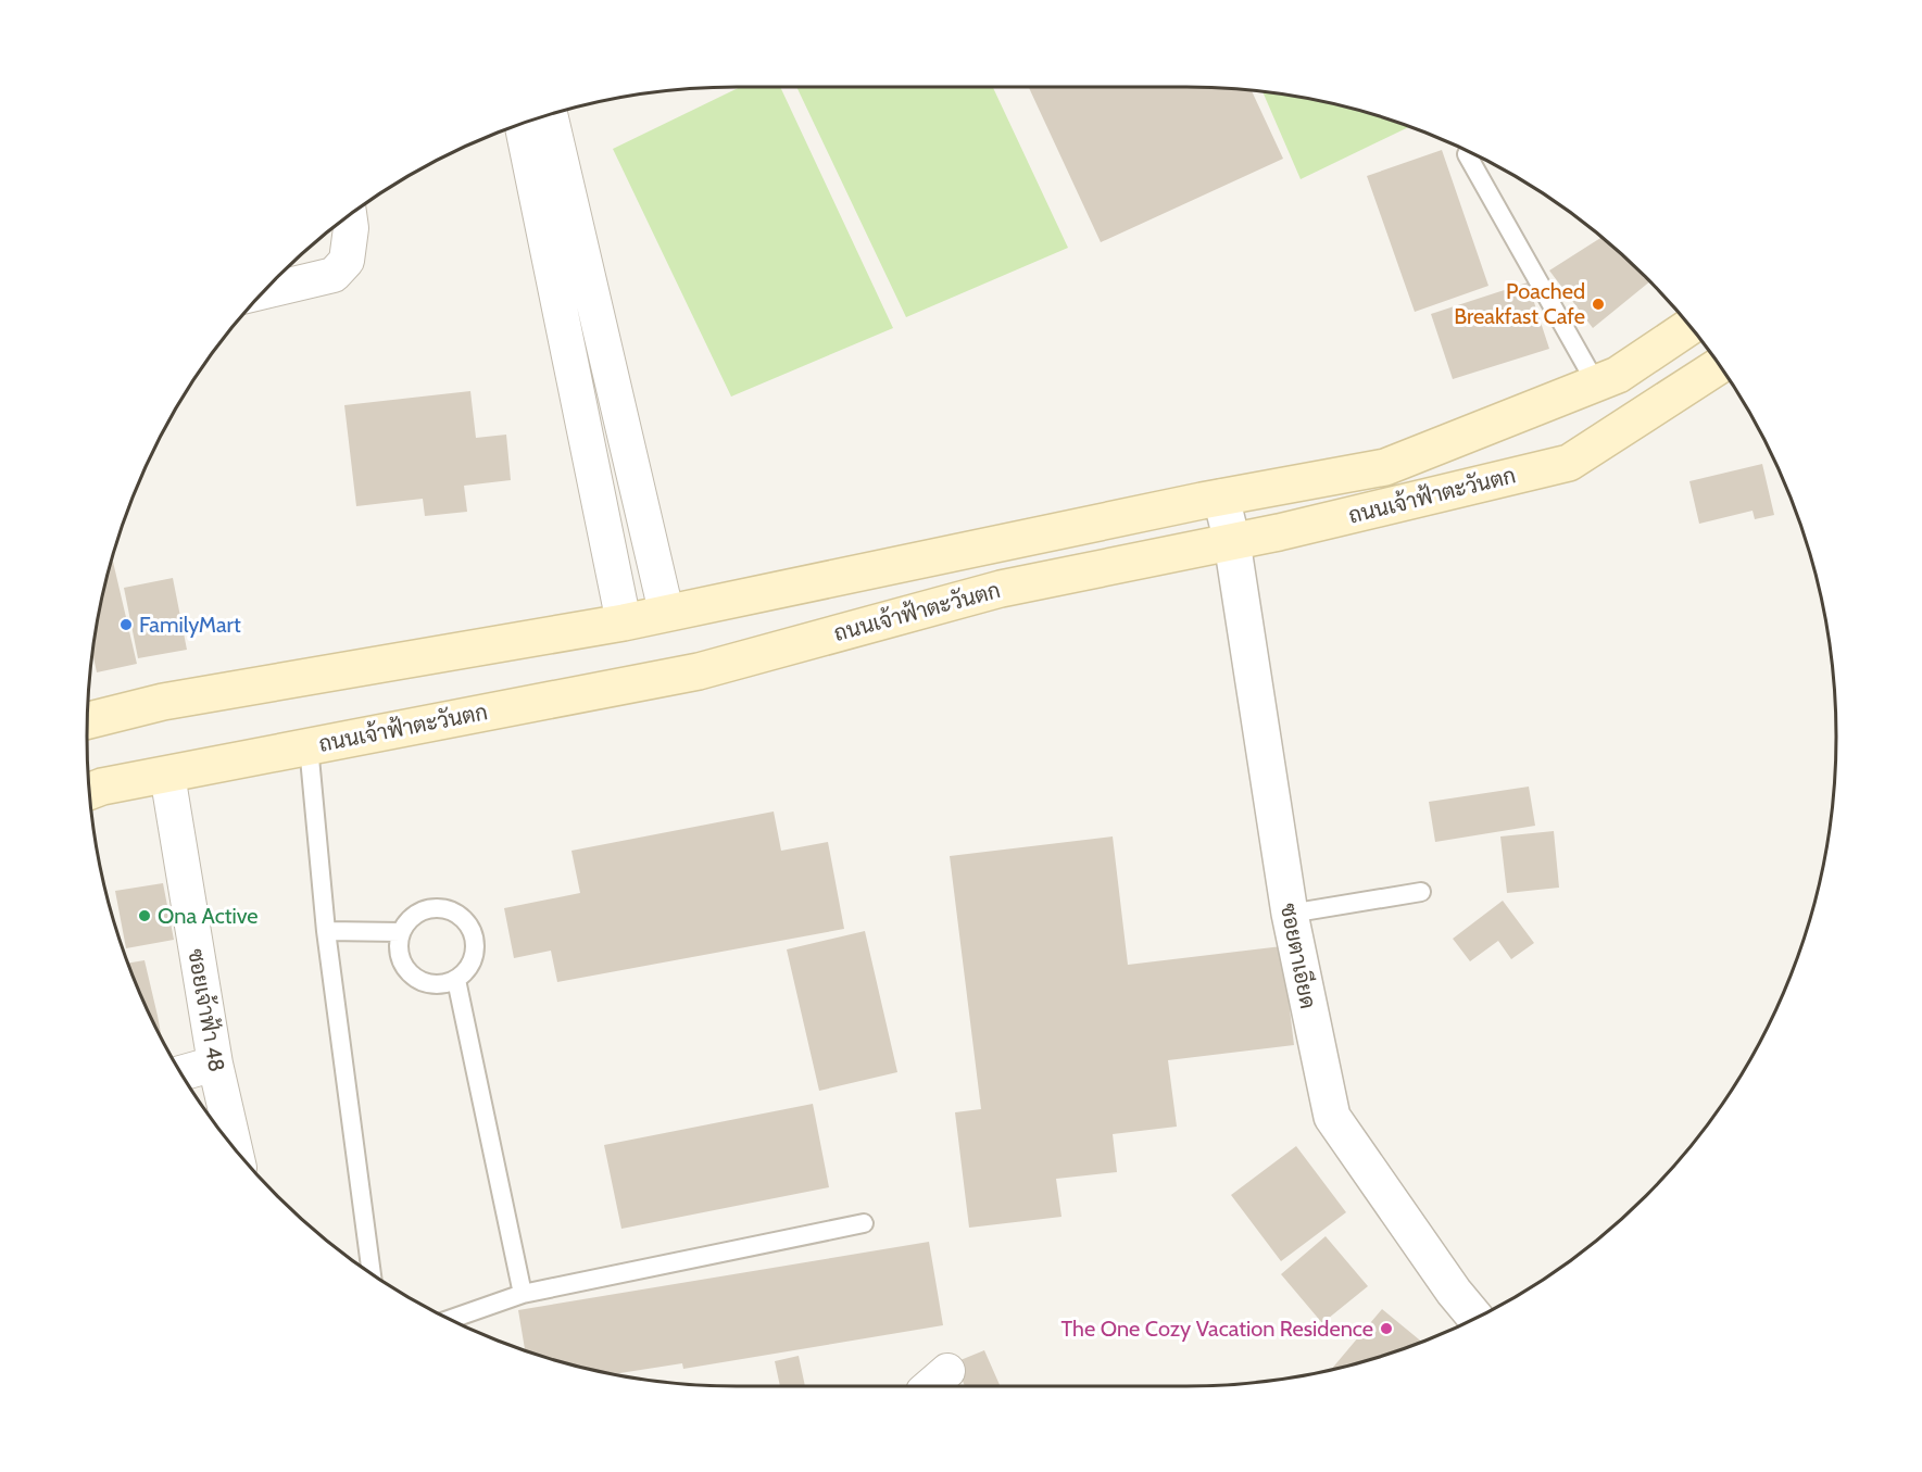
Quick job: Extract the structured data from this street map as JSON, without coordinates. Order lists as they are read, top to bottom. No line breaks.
{"streets":{"main road":["ถนนเจ้าฟ้าตะวันตก"],"street":["ซอยตาเอียด","ซอยเจ้าฟ้า 48"]},"crossings":[["ถนนเจ้าฟ้าตะวันตก","ซอยตาเอียด"],["ถนนเจ้าฟ้าตะวันตก","ซอยเจ้าฟ้า 48"]],"places":["Poached Breakfast Cafe","FamilyMart","Ona Active","The One Cozy Vacation Residence"]}
